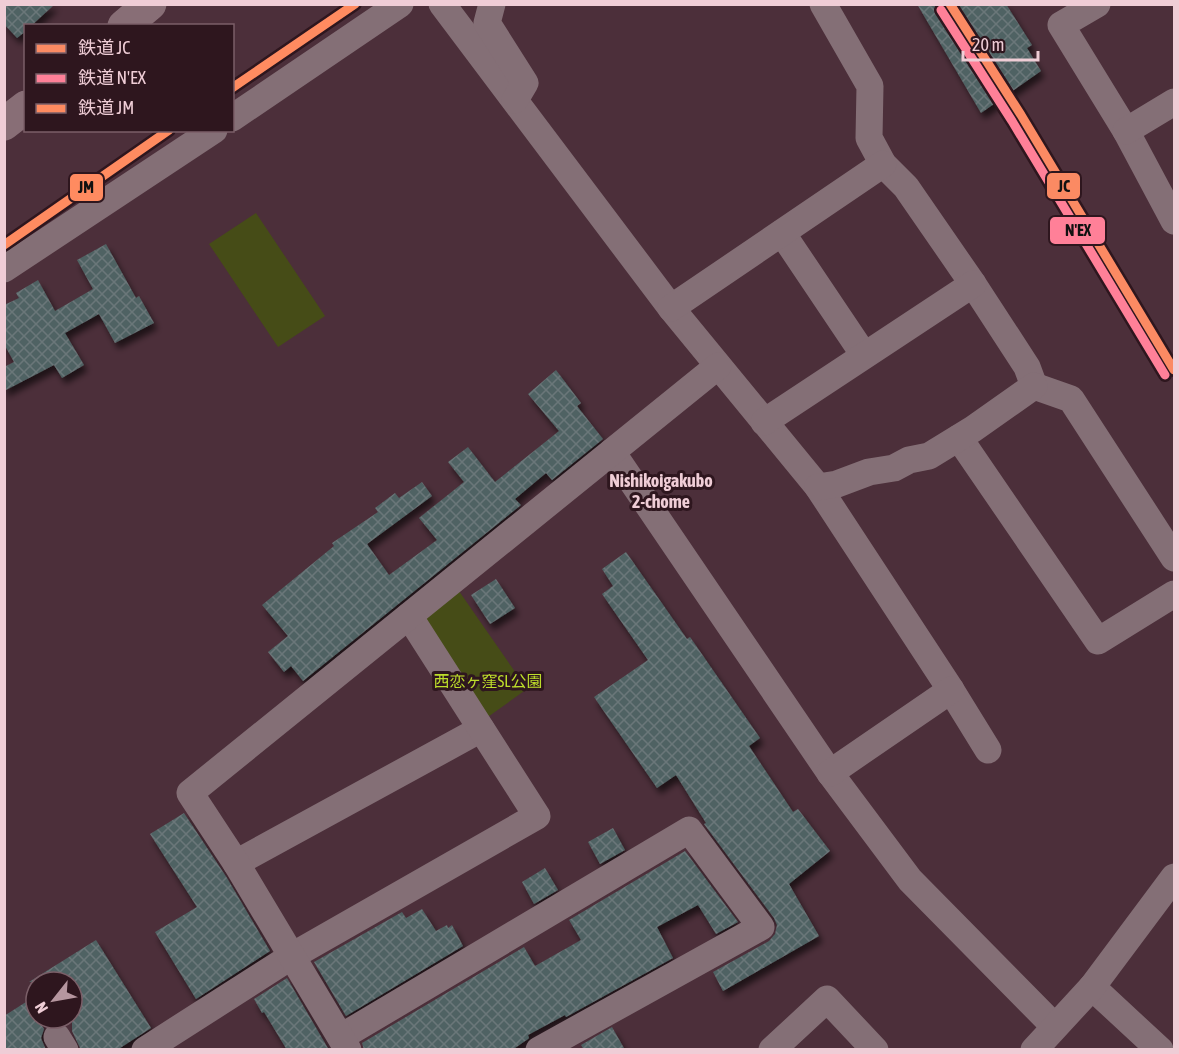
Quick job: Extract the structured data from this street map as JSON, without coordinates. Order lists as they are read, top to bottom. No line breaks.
{"districts":["Nishikoigakubo 2-chome"],"parks":["西恋ヶ窪SL公園"],"lines":["rail line JC","rail line JM","rail line N'EX"],"legend":["鉄道 JC","鉄道 N'EX","鉄道 JM"],"scale_bar":"20 m","north":"bottom left"}
